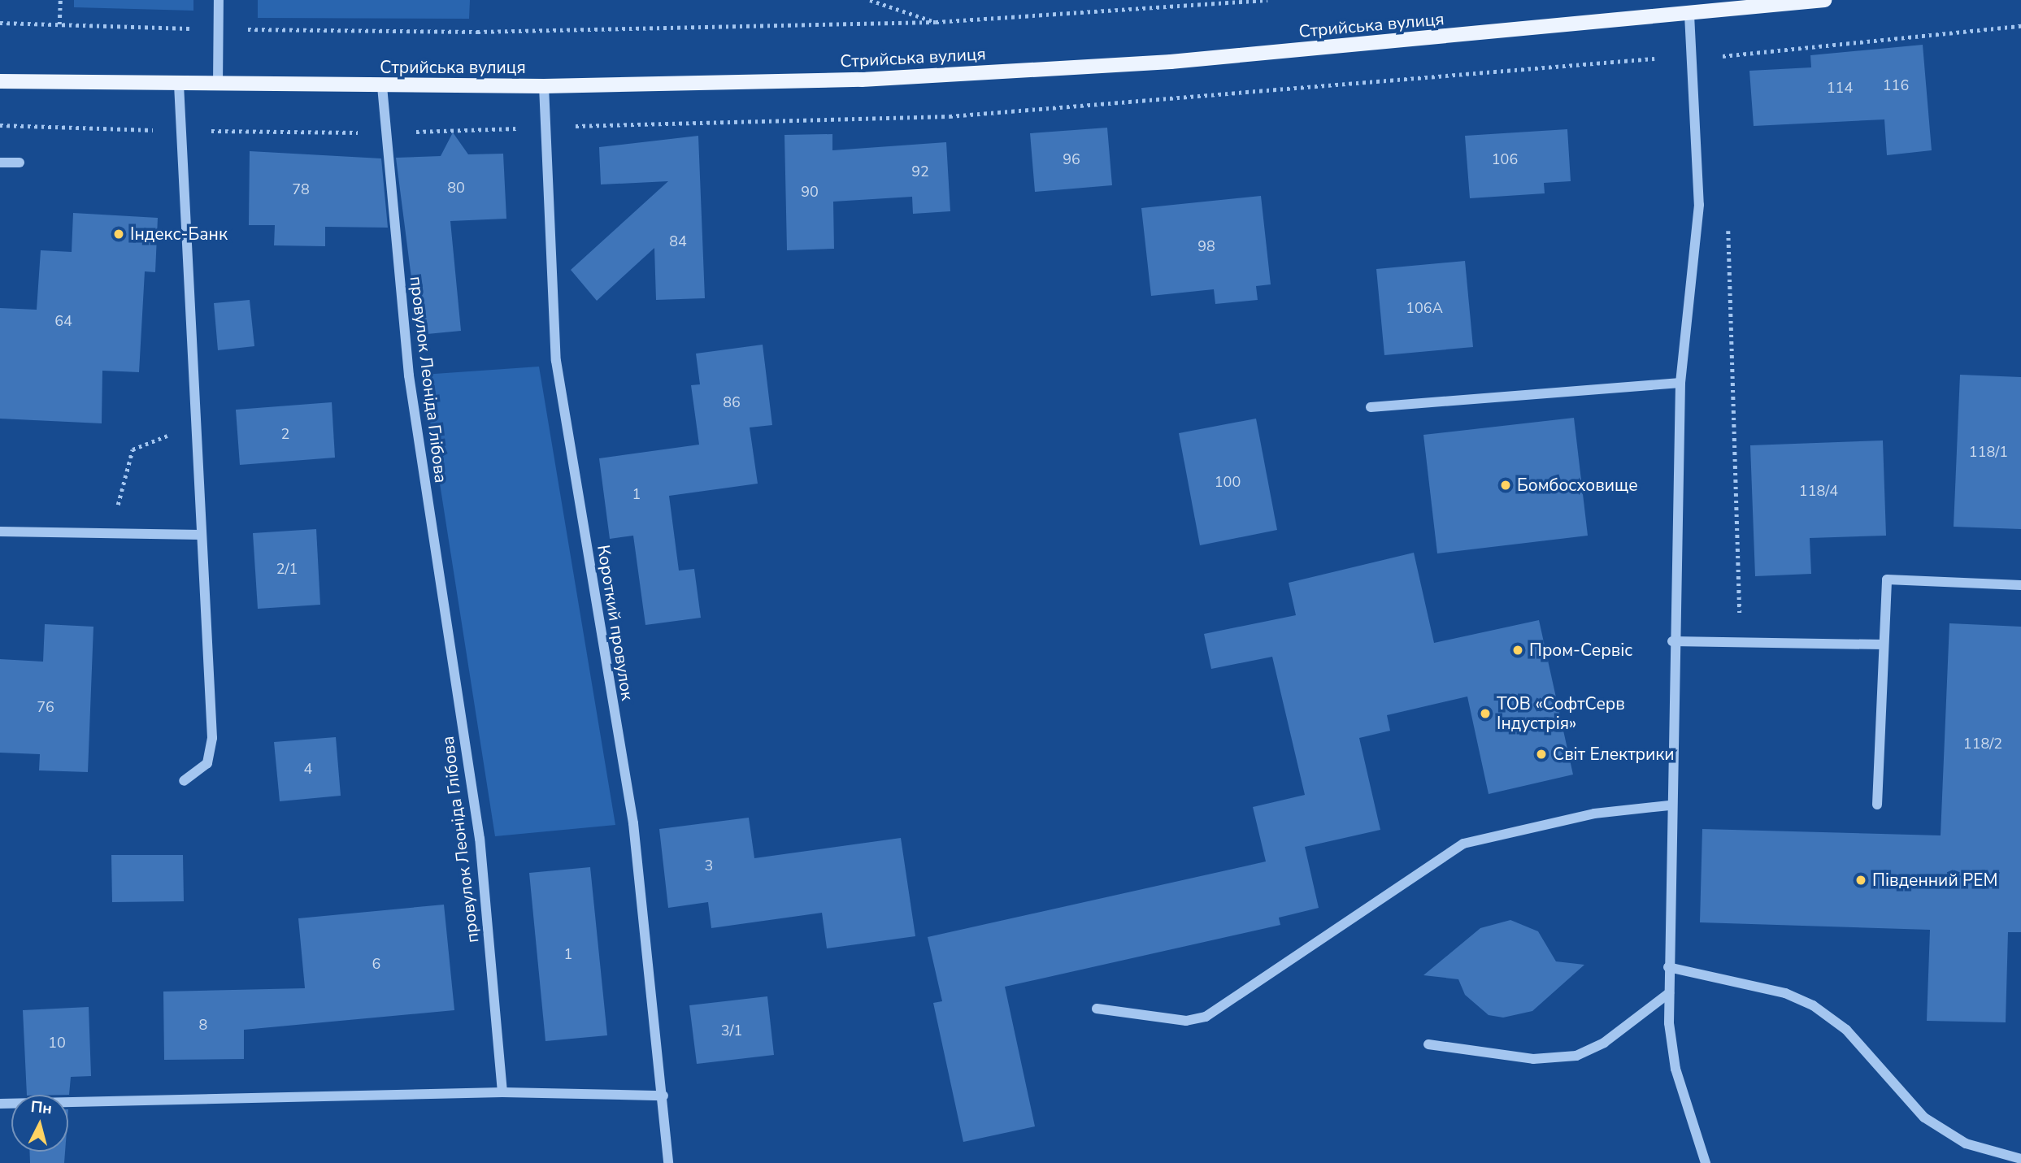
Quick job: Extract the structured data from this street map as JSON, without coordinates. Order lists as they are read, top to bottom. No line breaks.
{"streets":{"main road":["Стрийська вулиця"],"street":["провулок Леоніда Глібова","Короткий провулок"]},"crossings":[["Стрийська вулиця","провулок Леоніда Глібова"],["Стрийська вулиця","Короткий провулок"]],"places":["Індекс-Банк","Бомбосховище","Пром-Сервіс","ТОВ «СофтСерв Індустрія»","Світ Електрики","Південний РЕМ"],"house_numbers":["116","114","96","106","92","80","78","90","84","98","106А","64","86","2","118/1","100","118/4","1","2/1","76","118/2","4","3","1","6","8","3/1","10"],"north":"top"}
